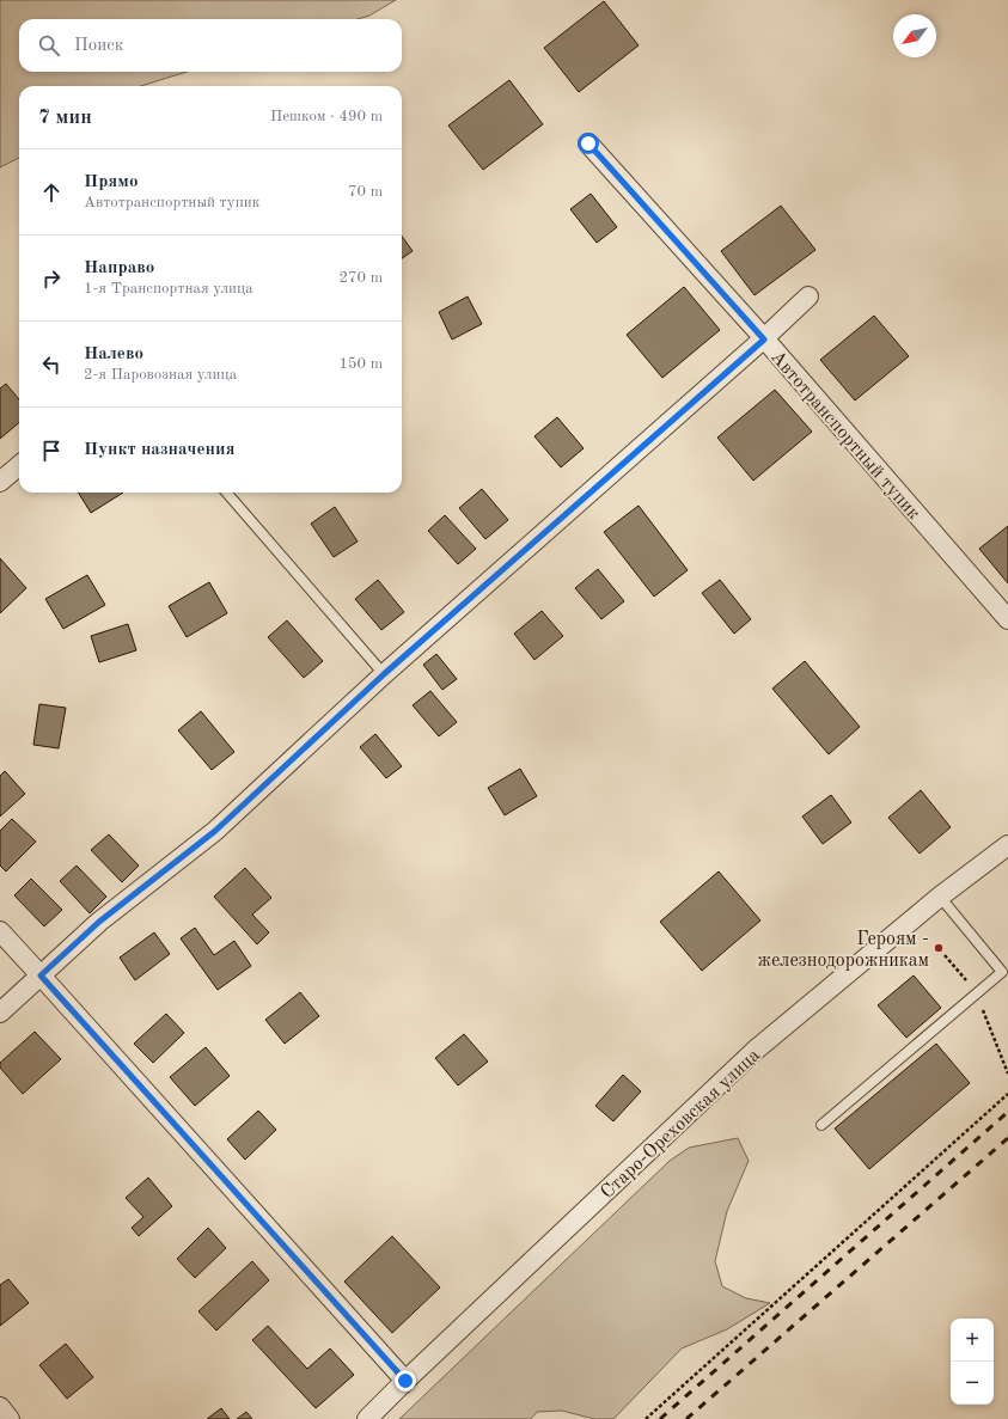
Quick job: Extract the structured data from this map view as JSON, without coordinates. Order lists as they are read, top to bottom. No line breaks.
{"streets":{"street":["Автотранспортный тупик","Старо-Ореховская улица"]},"places":["Героям - железнодорожникам"],"north":"bottom left","page":{"search":"Поиск","heading":["7 мин","Пешком · 490 m"],"list":[["Прямо","Автотранспортный тупик","70 m"],["Направо","1-я Транспортная улица","270 m"],["Налево","2-я Паровозная улица","150 m"],"Пункт назначения"],"map_buttons":["+","−"]}}
